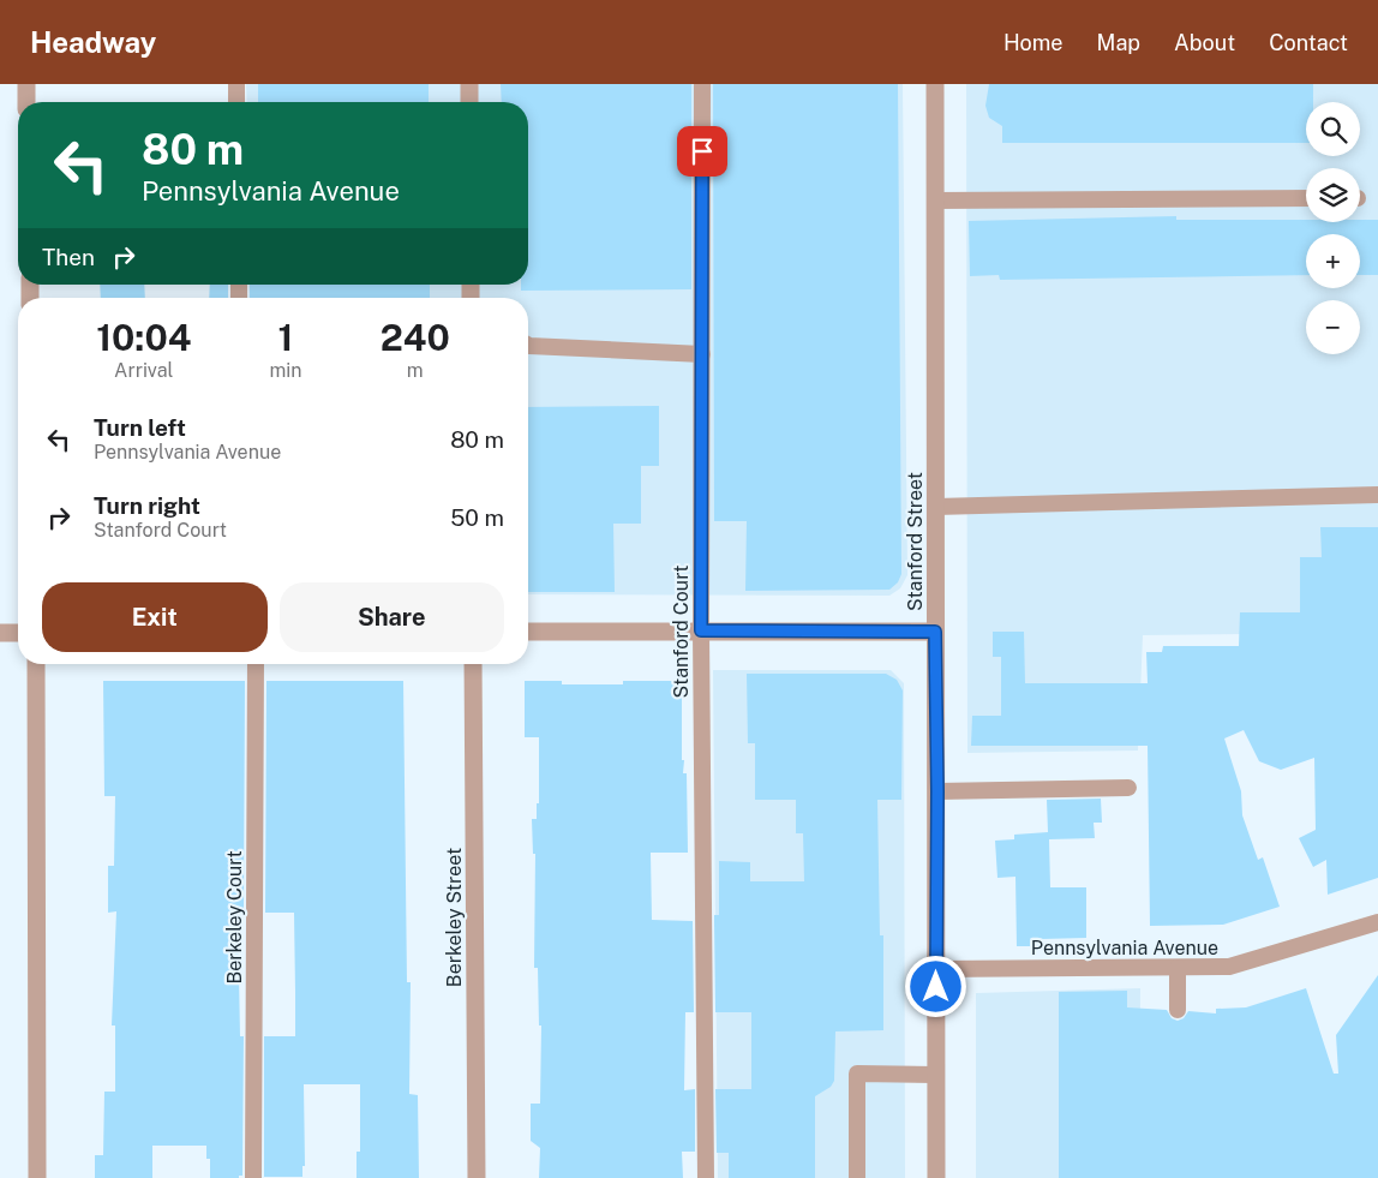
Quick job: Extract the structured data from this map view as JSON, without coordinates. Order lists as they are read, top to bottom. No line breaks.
{"streets":{"street":["Stanford Street","Berkeley Street"],"lane":["Stanford Court","Berkeley Court","Pennsylvania Avenue"]},"crossings":[["Stanford Street","Pennsylvania Avenue"]],"page":{"header":"Headway","nav":["Home","Map","About","Contact"],"map_buttons":["+","−"],"turn":["80 m","Pennsylvania Avenue"],"then":"Then","eta":["10:04","Arrival","1","min","240","m"],"list":[{"name":"Turn left","note":"Pennsylvania Avenue","value":"80 m"},{"name":"Turn right","note":"Stanford Court","value":"50 m"}],"buttons":["Exit","Share"]}}
